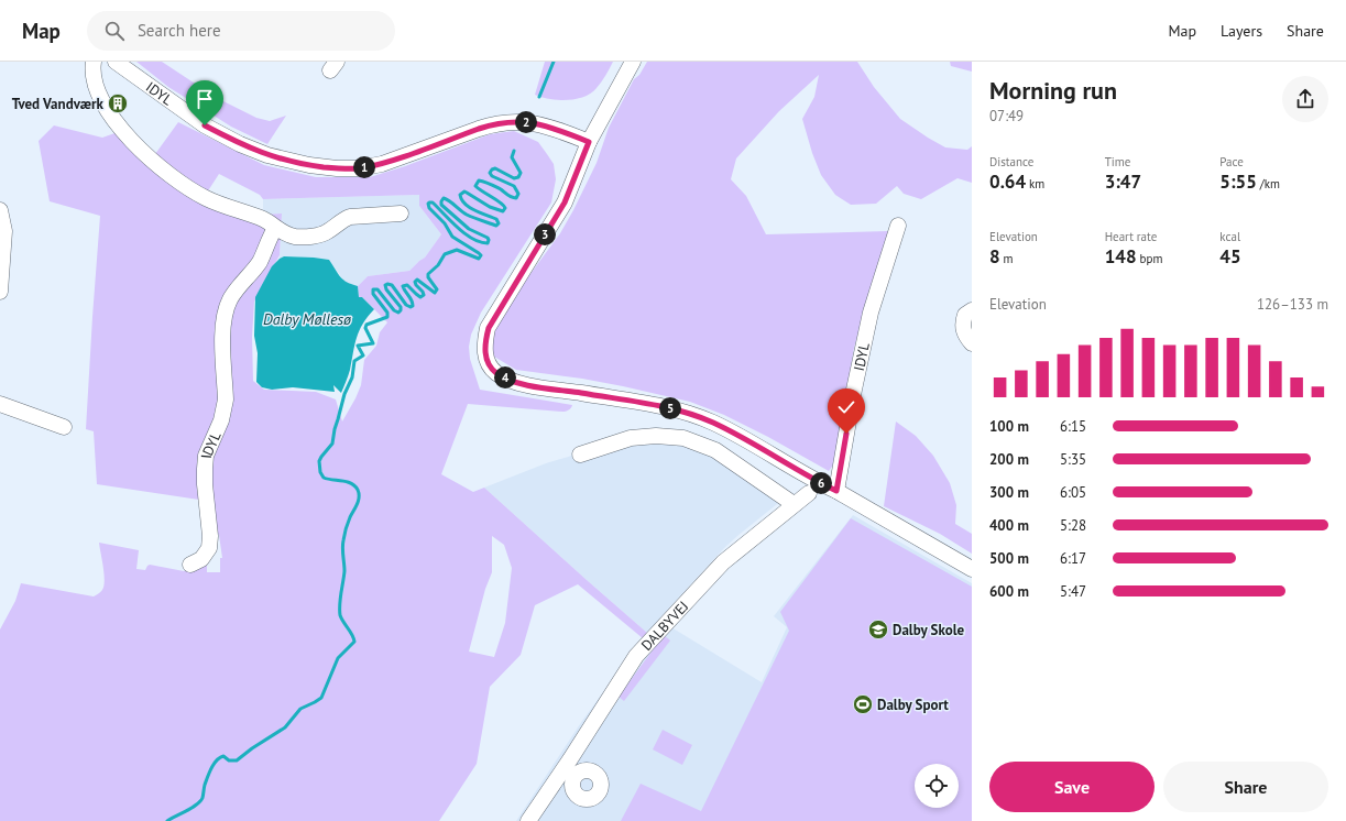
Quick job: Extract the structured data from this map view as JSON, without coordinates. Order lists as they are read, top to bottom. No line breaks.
{"streets":{"street":["IDYL","DALBYVEJ"]},"water":["Dalby Møllesø"],"places":{"building":["Tved Vandværk"],"school or university":["Dalby Skole"],"sports":["Dalby Sport"]},"page":{"header":"Map","search":"Search here","nav":["Map","Layers","Share"],"heading":["Morning run","07:49"],"pins":["2","1","3","4","5","6"],"stats":[["Distance","0.64 km"],["Time","3:47"],["Pace","5:55 /km"],["Elevation","8 m"],["Heart rate","148 bpm"],["kcal","45"]],"chart":["Elevation","126–133 m"],"list":[{"name":"100 m","note":"6:15"},{"name":"200 m","note":"5:35"},{"name":"300 m","note":"6:05"},{"name":"400 m","note":"5:28"},{"name":"500 m","note":"6:17"},{"name":"600 m","note":"5:47"}],"buttons":["Save","Share"]}}
